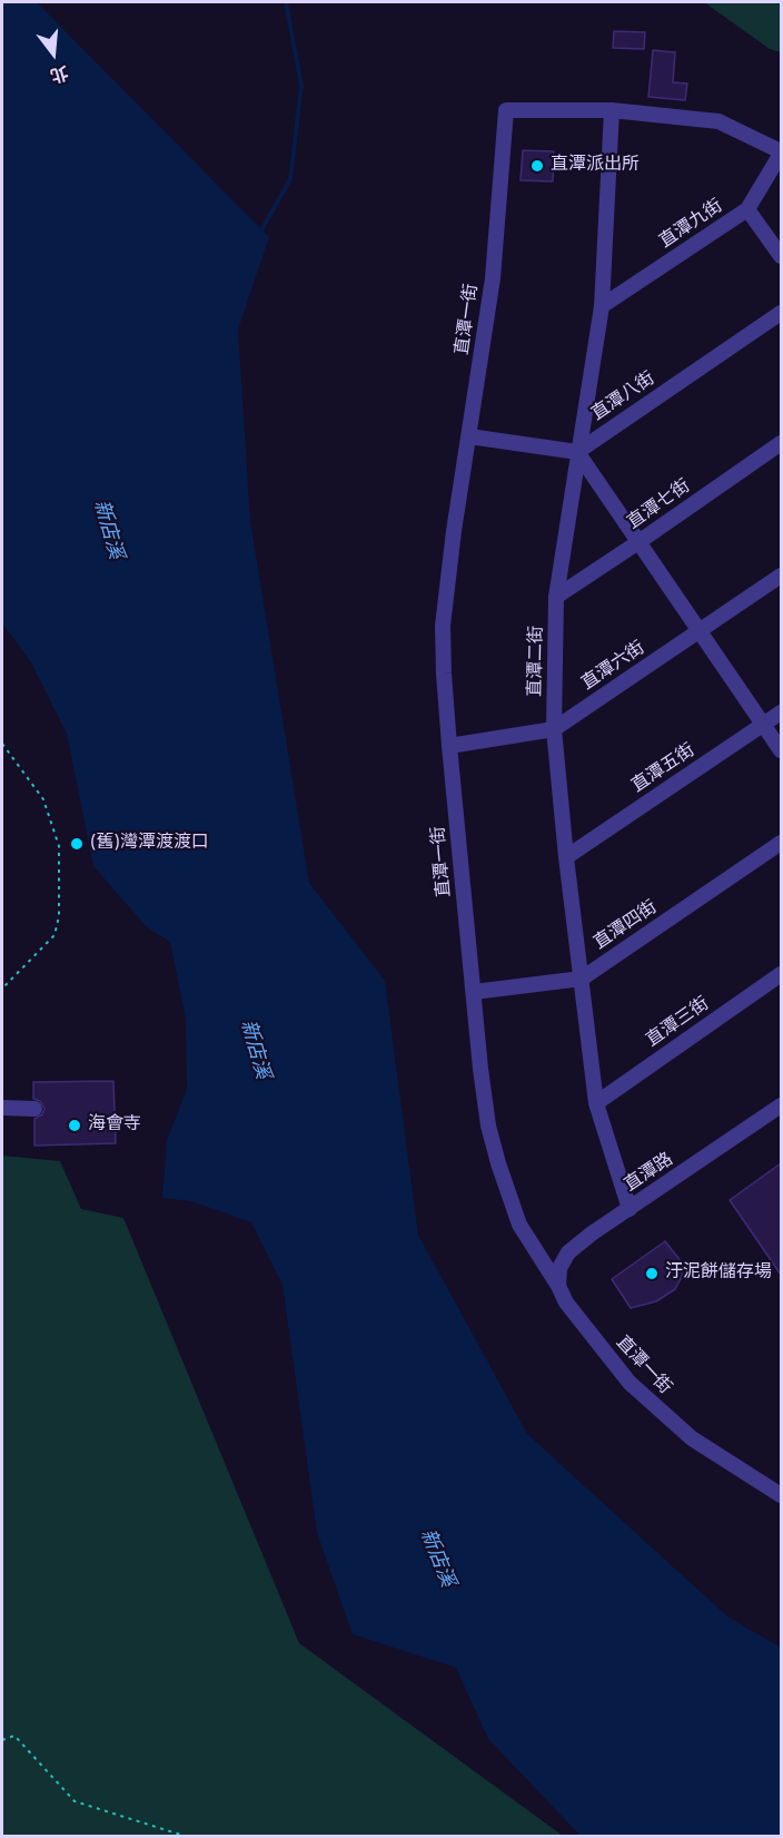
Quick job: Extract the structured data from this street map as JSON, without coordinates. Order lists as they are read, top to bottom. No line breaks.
{"streets":{"street":["直潭九街","直潭一街","直潭八街","直潭七街","直潭二街","直潭六街","直潭五街","直潭四街","直潭三街","直潭路"]},"crossings":[["直潭九街","直潭二街"],["直潭一街","直潭二街"],["直潭一街","直潭六街"],["直潭一街","直潭四街"],["直潭一街","直潭路"],["直潭八街","直潭二街"],["直潭七街","直潭二街"],["直潭二街","直潭六街"],["直潭二街","直潭五街"],["直潭二街","直潭四街"],["直潭二街","直潭三街"],["直潭二街","直潭路"]],"water":["新店溪"],"places":["直潭派出所","(舊)灣潭渡渡口","海會寺","汙泥餅儲存場"],"north":"bottom"}
